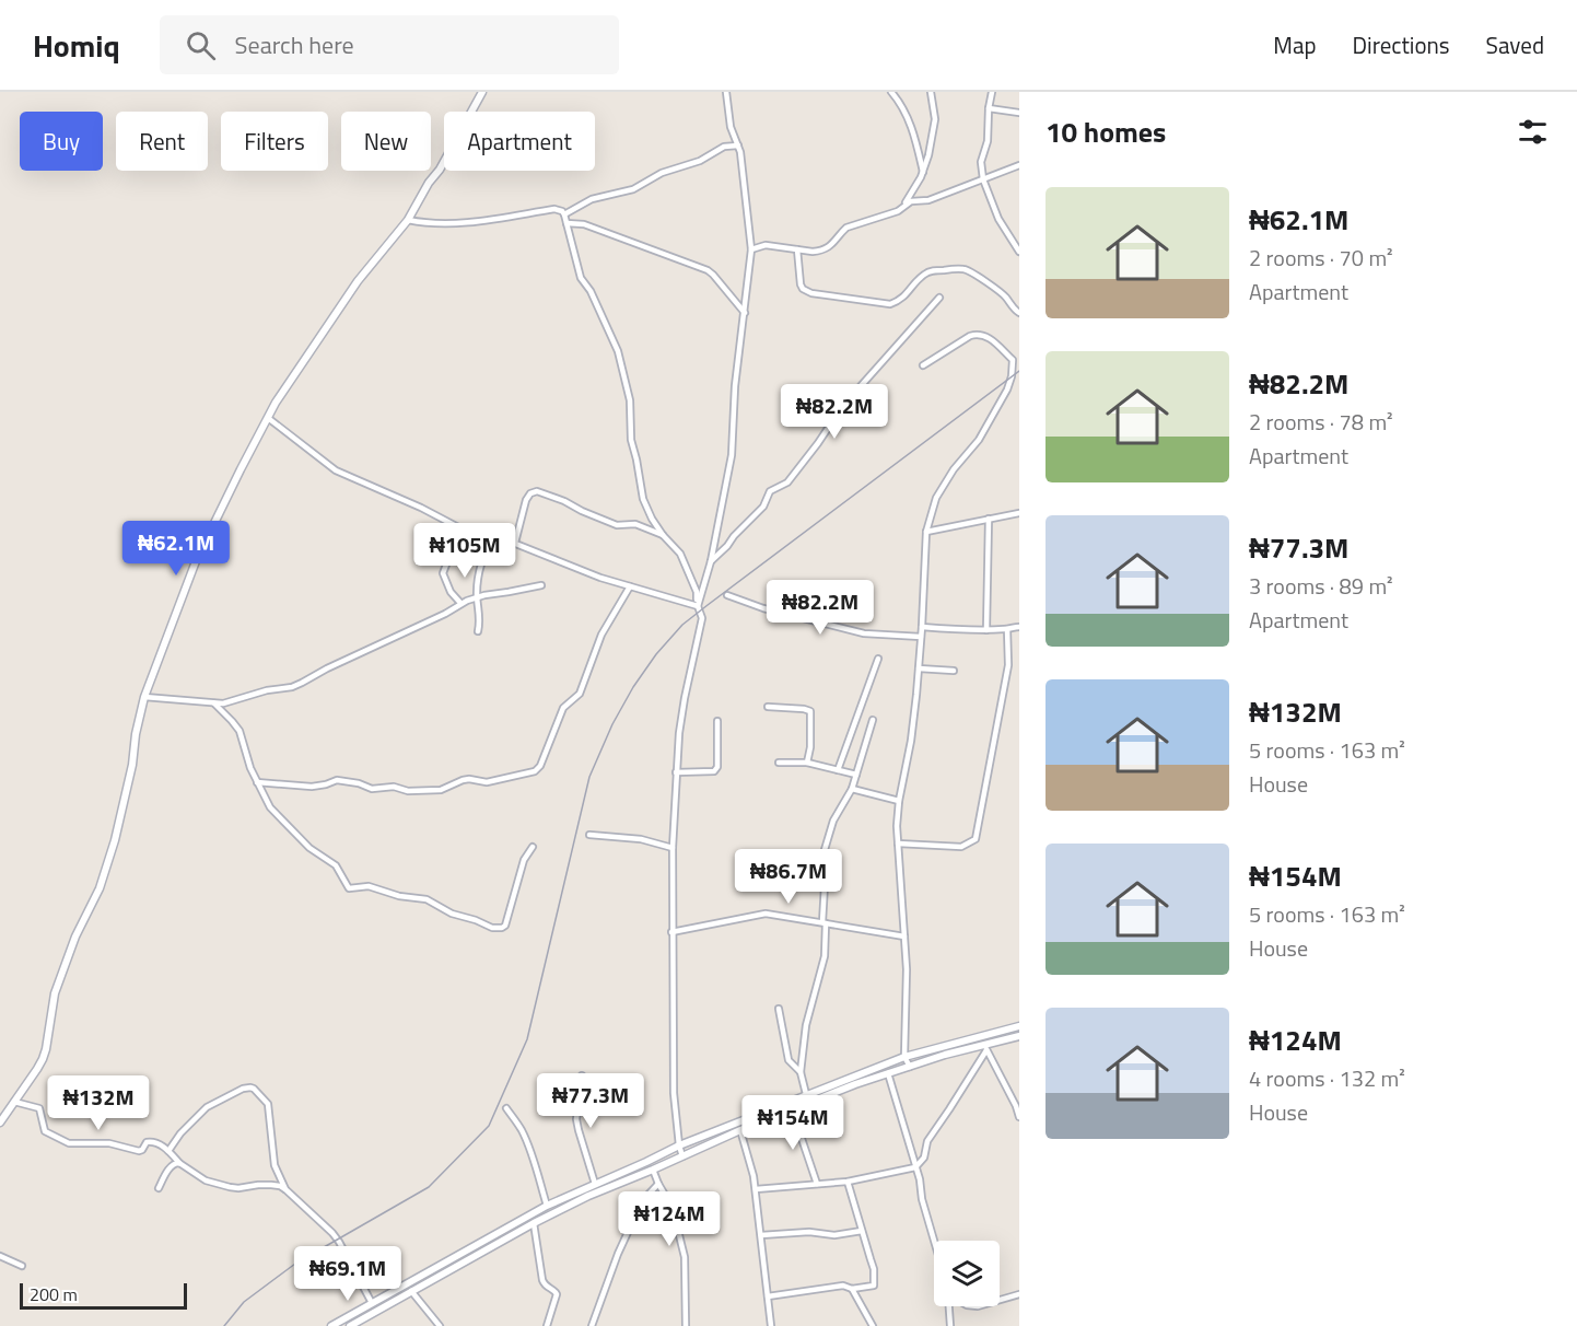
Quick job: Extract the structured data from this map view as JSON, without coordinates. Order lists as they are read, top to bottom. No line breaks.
{"scale_bar":"200 m","page":{"header":"Homiq","search":"Search here","nav":["Map","Directions","Saved"],"heading":"10 homes","chip":["Buy","Rent","Filters","New","Apartment"],"list":[{"name":"₦62.1M","note":"2 rooms · 70 m² · Apartment"},{"name":"₦82.2M","note":"2 rooms · 78 m² · Apartment"},{"name":"₦77.3M","note":"3 rooms · 89 m² · Apartment"},{"name":"₦132M","note":"5 rooms · 163 m² · House"},{"name":"₦154M","note":"5 rooms · 163 m² · House"},{"name":"₦124M","note":"4 rooms · 132 m² · House"}],"price":["₦82.2M","₦62.1M","₦105M","₦82.2M","₦86.7M","₦77.3M","₦132M","₦154M","₦124M","₦69.1M"],"scale":"200 m"}}
